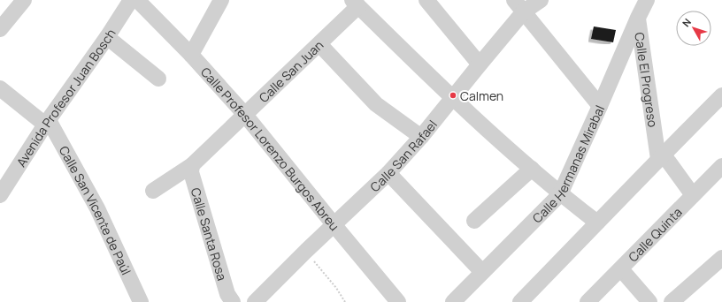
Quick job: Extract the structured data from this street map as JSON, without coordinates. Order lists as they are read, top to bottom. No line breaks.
{"streets":{"street":["Calle San Juan","Calle El Progreso","Avenida Profesor Juan Bosch","Calle Profesor Lorenzo Burgos Abreu","Calle San Rafael","Calle Hermanas Mirabal","Calle San Vicente de Paúl","Calle Santa Rosa","Calle Quinta"]},"crossings":[["Calle San Juan","Calle Profesor Lorenzo Burgos Abreu"],["Calle San Juan","Calle Santa Rosa"],["Calle El Progreso","Calle Hermanas Mirabal"],["Avenida Profesor Juan Bosch","Calle San Vicente de Paúl"],["Calle Profesor Lorenzo Burgos Abreu","Calle San Rafael"]],"places":["Calmen"],"north":"top left"}
